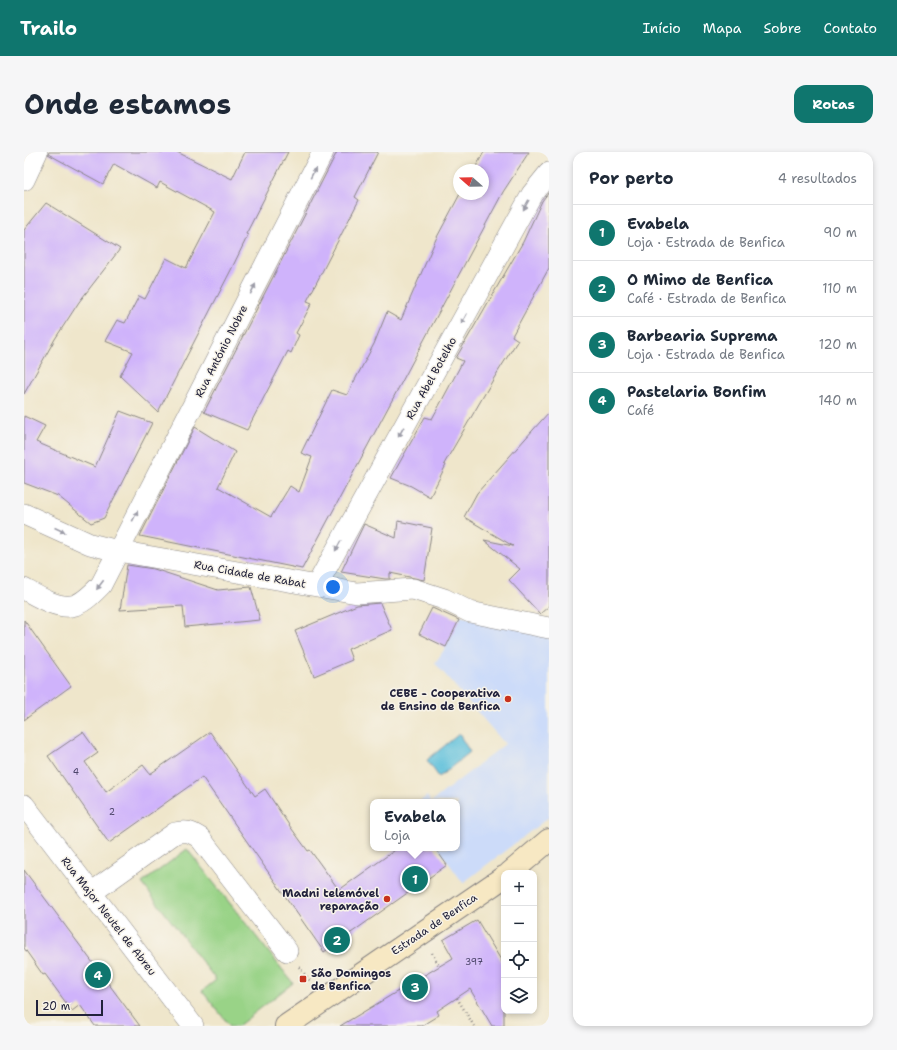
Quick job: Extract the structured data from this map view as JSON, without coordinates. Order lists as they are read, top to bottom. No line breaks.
{"streets":{"street":["Rua António Nobre","Rua Abel Botelho","Rua Cidade de Rabat","Rua Major Neutel de Abreu","Estrada de Benfica"]},"crossings":[["Rua António Nobre","Rua Cidade de Rabat"],["Rua Abel Botelho","Rua Cidade de Rabat"]],"one_way":["Rua Abel Botelho"],"places":{"other":["CEBE - Cooperativa de Ensino de Benfica","Madni telemóvel reparação"],"transit":["São Domingos de Benfica"]},"house_numbers":["4","2","397"],"scale_bar":"20 m","north":"left","page":{"header":"Trailo","nav":["Início","Mapa","Sobre","Contato"],"title":"Onde estamos","buttons":"Rotas","heading":["Por perto","4 resultados"],"list":[{"mark":"1","name":"Evabela","note":"Loja · Estrada de Benfica","value":"90 m"},{"mark":"2","name":"O Mimo de Benfica","note":"Café · Estrada de Benfica","value":"110 m"},{"mark":"3","name":"Barbearia Suprema","note":"Loja · Estrada de Benfica","value":"120 m"},{"mark":"4","name":"Pastelaria Bonfim","note":"Café","value":"140 m"}],"popup":["Evabela","Loja"],"pins":["1","2","4","3"],"map_buttons":["+","−"],"scale":"20 m"}}
